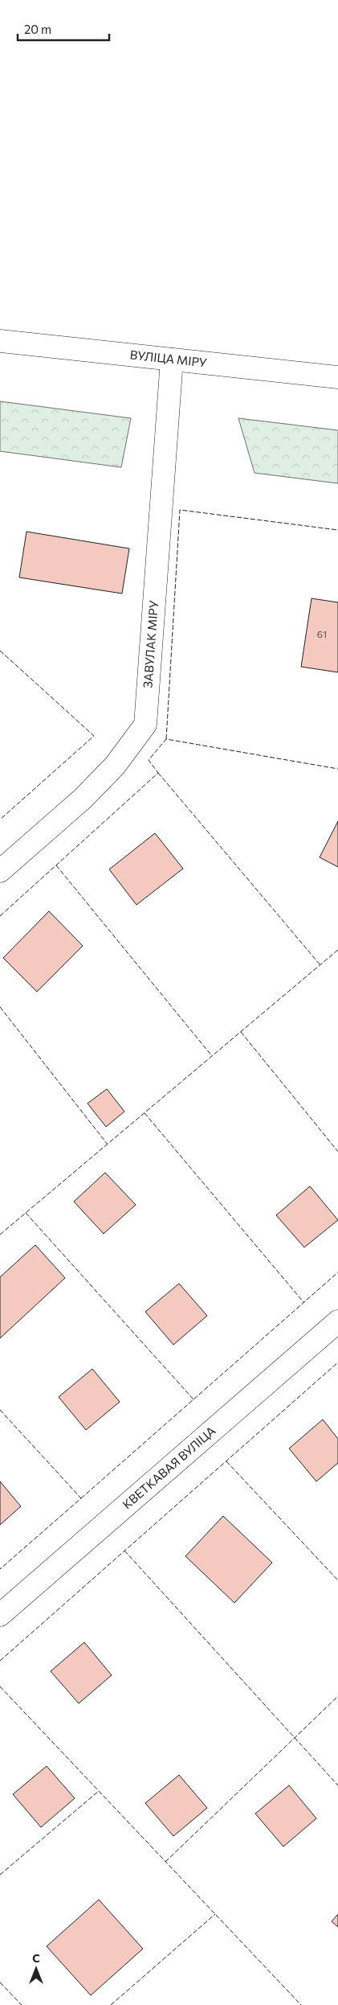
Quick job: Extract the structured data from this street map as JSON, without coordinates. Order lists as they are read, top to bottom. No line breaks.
{"streets":{"street":["ВУЛІЦА МІРУ","ЗАВУЛАК МІРУ","КВЕТКАВАЯ ВУЛІЦА"]},"crossings":[["ВУЛІЦА МІРУ","ЗАВУЛАК МІРУ"]],"house_numbers":["61"],"scale_bar":"20 m","north":"top"}
